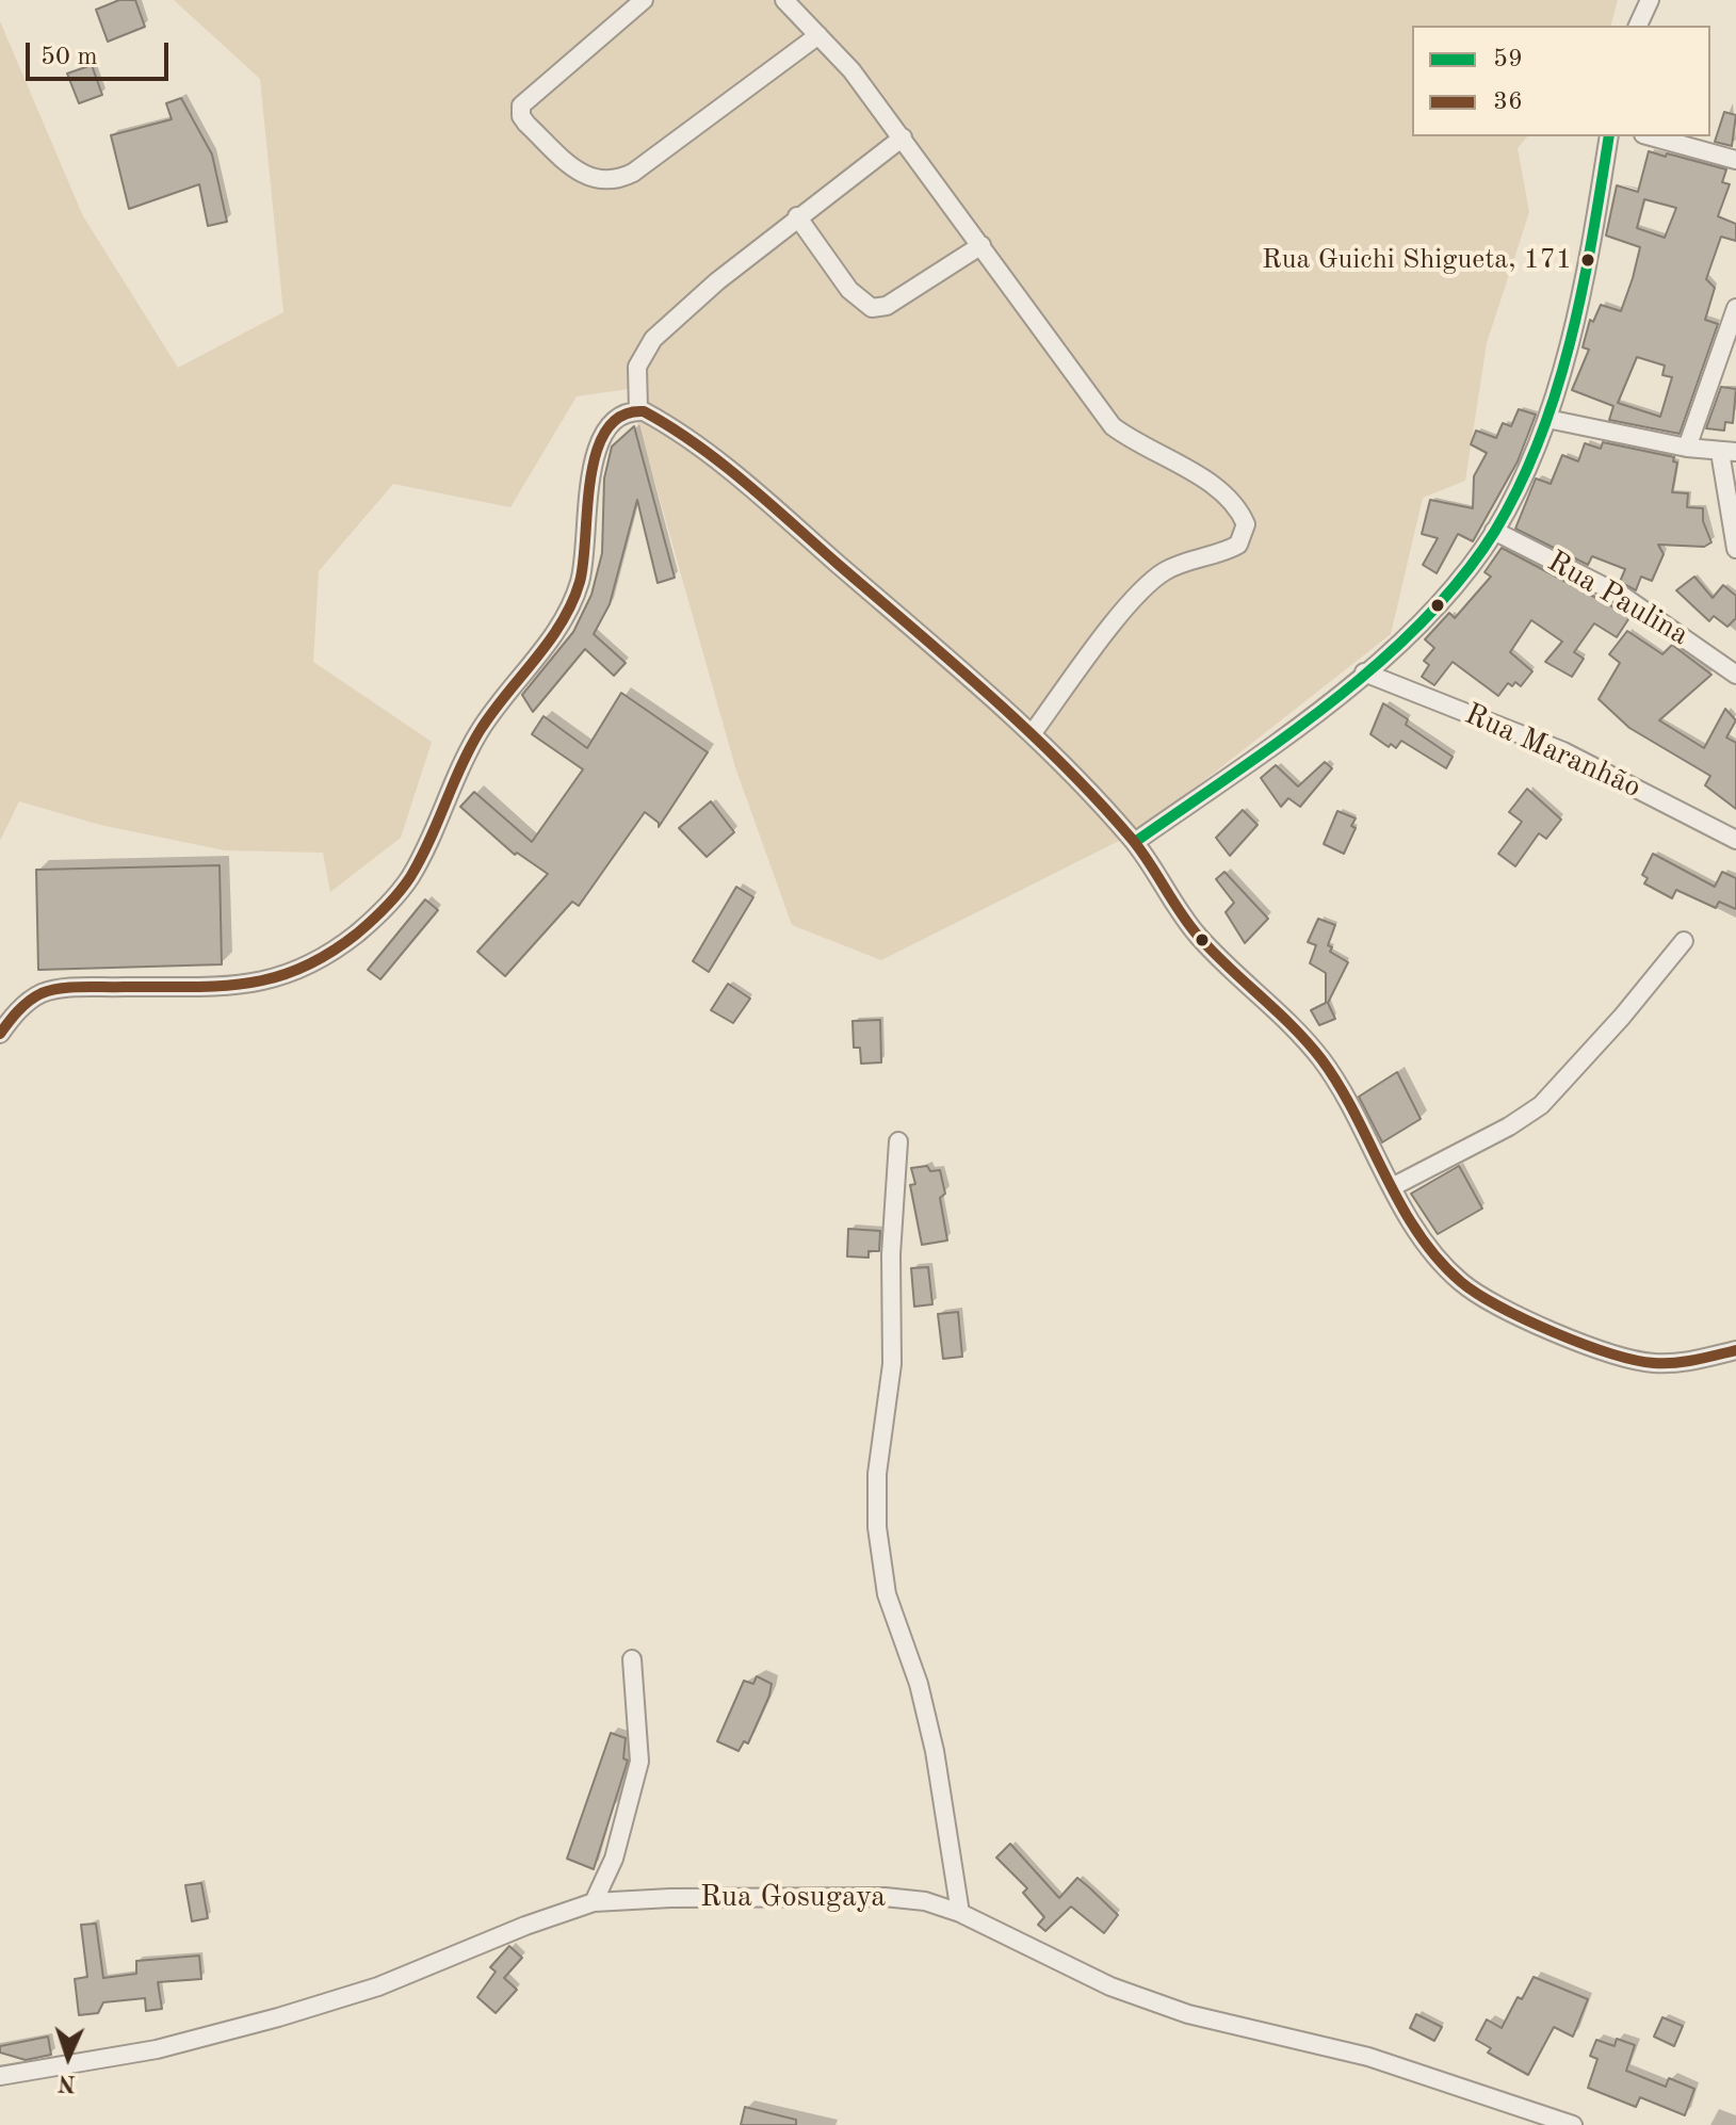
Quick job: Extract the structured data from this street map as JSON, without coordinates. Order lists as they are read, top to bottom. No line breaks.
{"streets":{"street":["Rua Paulina","Rua Maranhão","Rua Gosugaya"]},"places":["Rua Guichi Shigueta, 171"],"lines":["transit line 59","transit line 36"],"legend":["59","36"],"scale_bar":"50 m","north":"bottom"}
